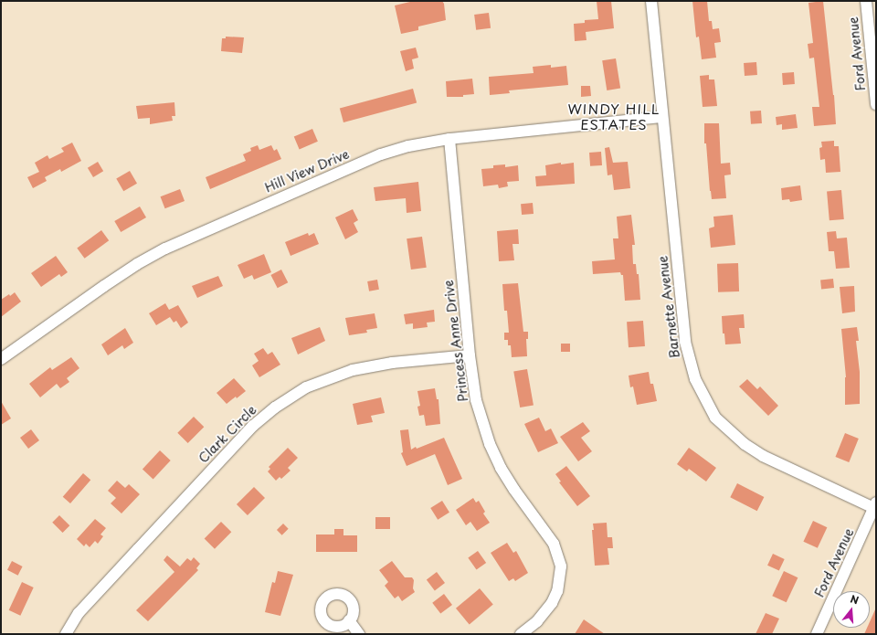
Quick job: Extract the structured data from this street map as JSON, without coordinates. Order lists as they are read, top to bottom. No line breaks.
{"streets":{"street":["Ford Avenue","Hill View Drive","Barnette Avenue","Princess Anne Drive","Clark Circle"]},"crossings":[["Ford Avenue","Barnette Avenue"],["Hill View Drive","Barnette Avenue"],["Hill View Drive","Princess Anne Drive"],["Princess Anne Drive","Clark Circle"]],"districts":["WINDY HILL ESTATES"],"north":"top"}
